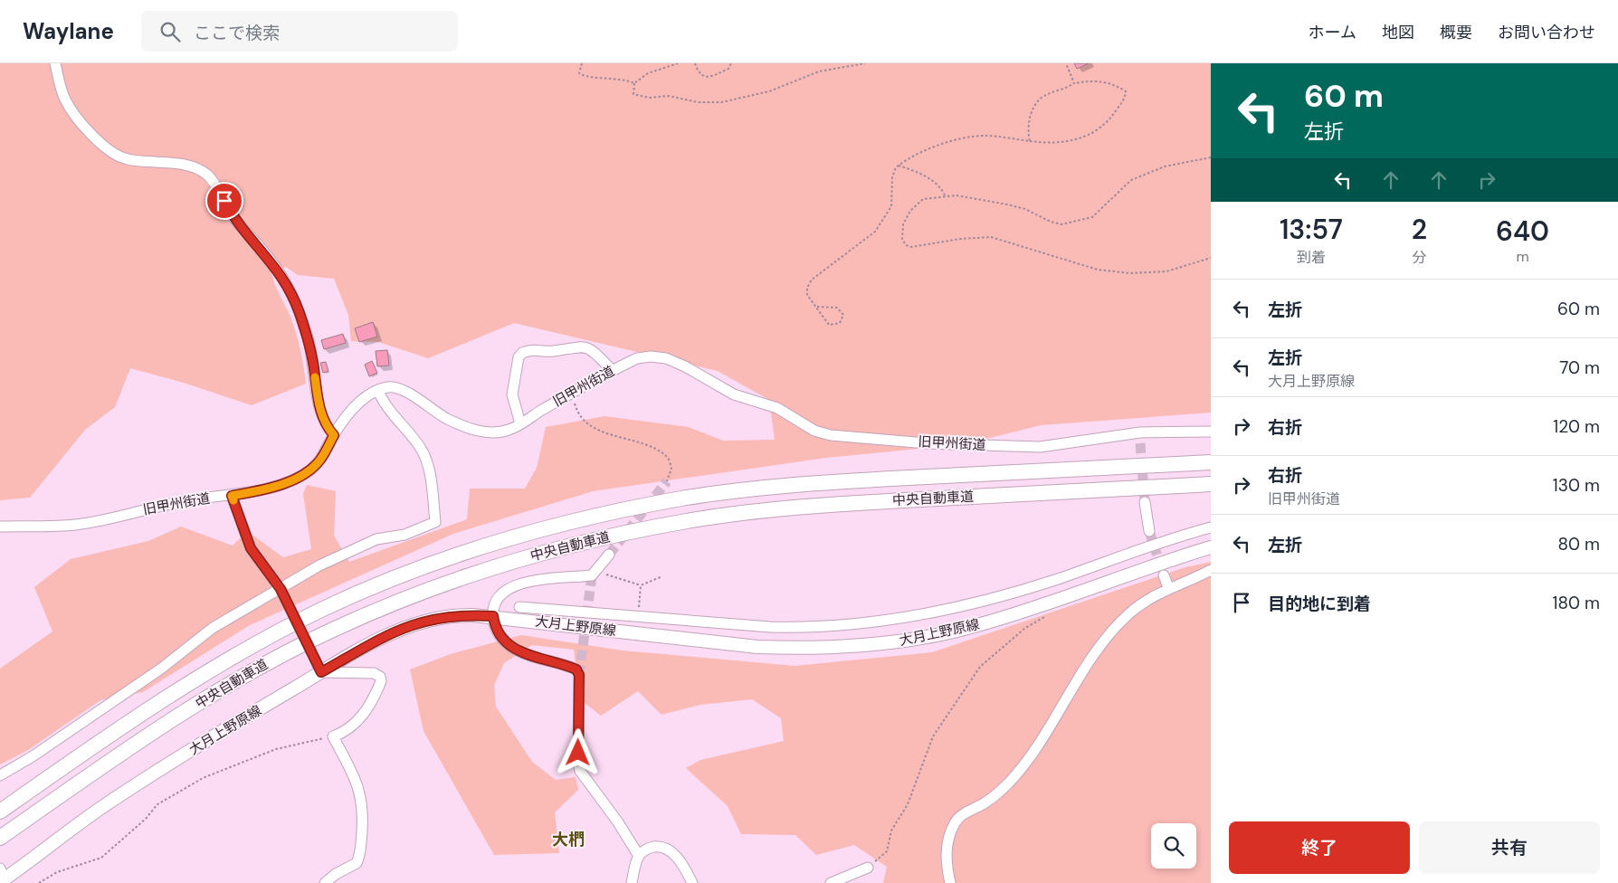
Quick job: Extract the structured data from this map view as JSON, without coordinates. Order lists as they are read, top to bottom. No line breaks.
{"streets":{"highway":["中央自動車道"],"main road":["大月上野原線"],"street":["旧甲州街道"]},"districts":["大椚"],"page":{"header":"Waylane","search":"ここで検索","nav":["ホーム","地図","概要","お問い合わせ"],"turn":["60 m","左折"],"eta":["13:57","到着","2","分","640","m"],"list":[{"name":"左折","value":"60 m"},{"name":"左折","note":"大月上野原線","value":"70 m"},{"name":"右折","value":"120 m"},{"name":"右折","note":"旧甲州街道","value":"130 m"},{"name":"左折","value":"80 m"},{"name":"目的地に到着","value":"180 m"}],"buttons":["終了","共有"]}}
